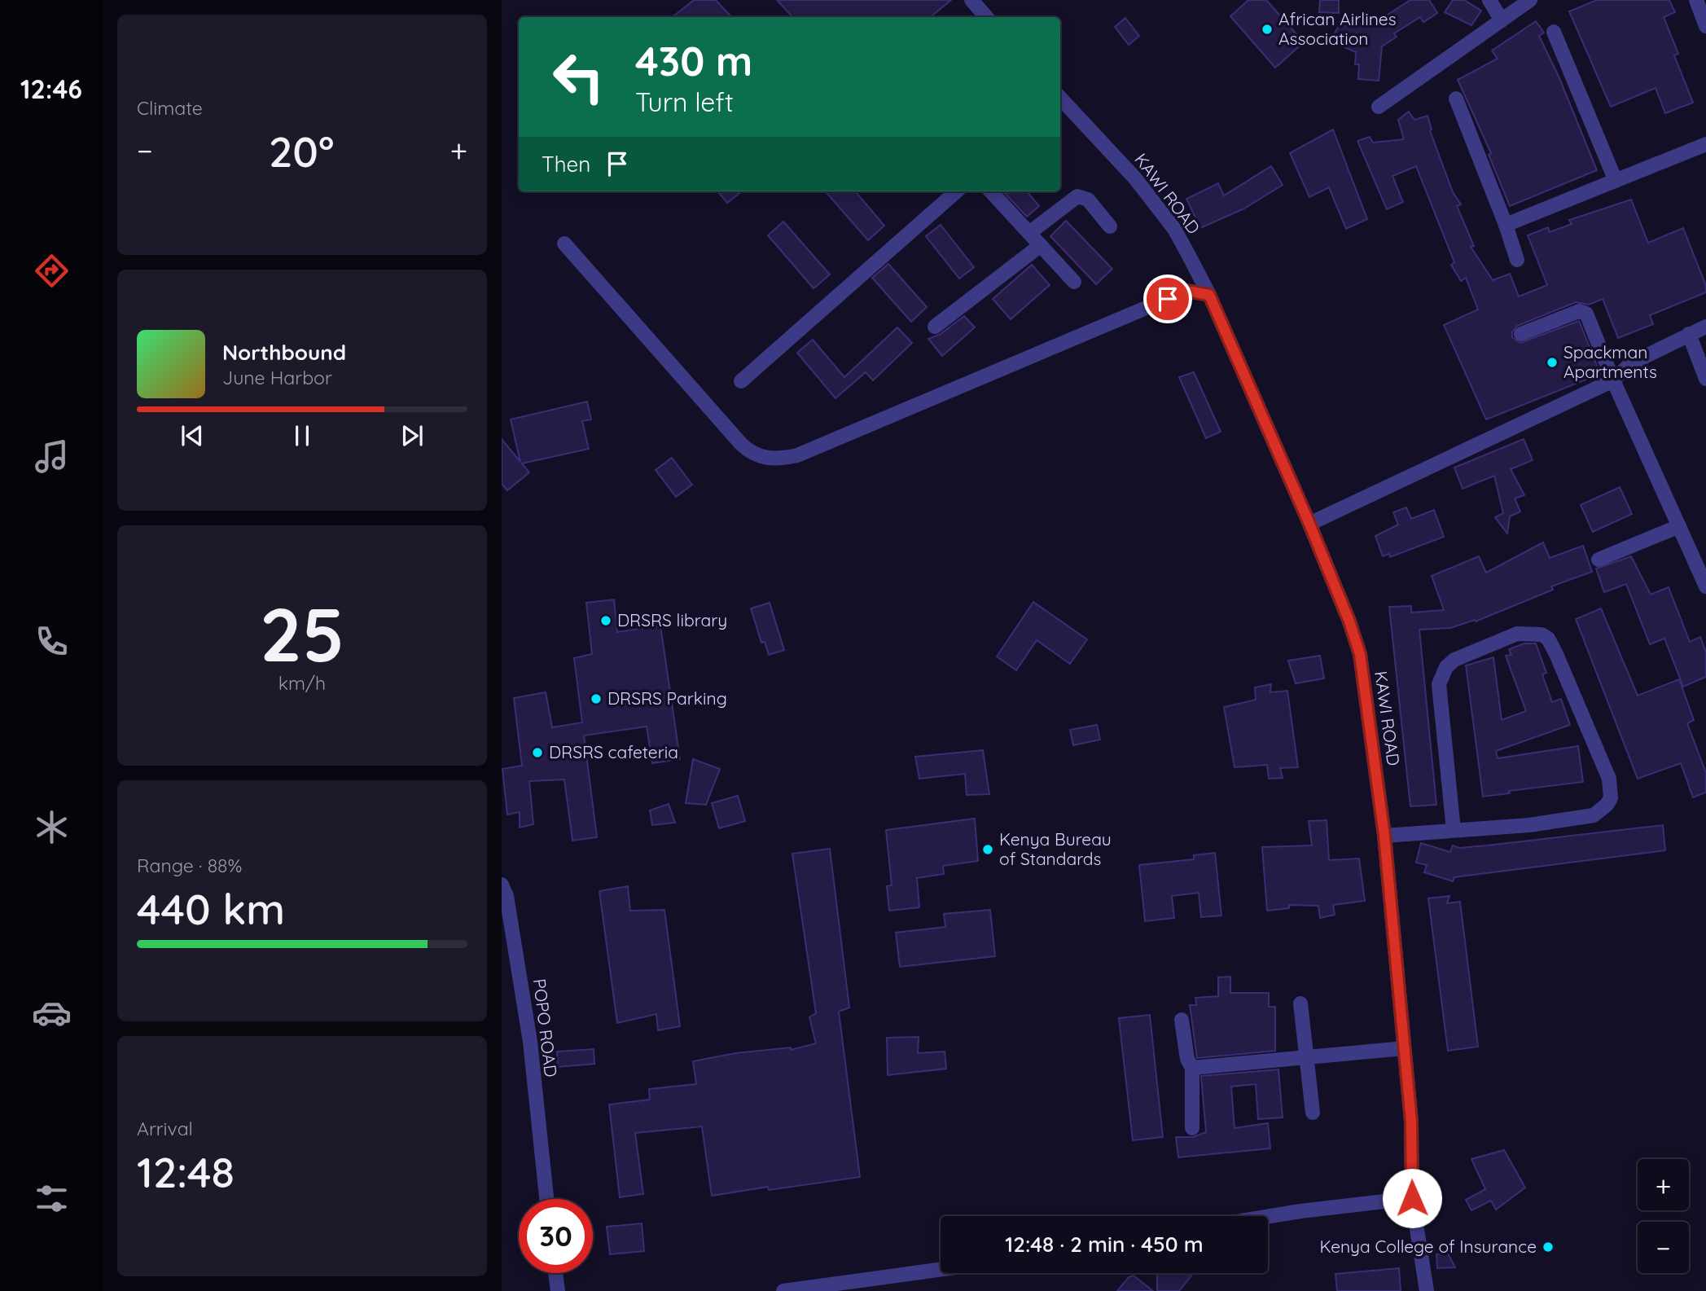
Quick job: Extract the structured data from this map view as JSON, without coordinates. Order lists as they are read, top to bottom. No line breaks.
{"streets":{"street":["KAWI ROAD","POPO ROAD"]},"places":["African Airlines Association","Spackman Apartments","DRSRS library","DRSRS Parking","DRSRS cafeteria","Kenya Bureau of Standards","Kenya College of Insurance"],"page":{"tabs":"12:46","tile":["Climate",["25","km/h"],["Range · 88%","440 km"],["Arrival","12:48"]],"turn":["430 m","Turn left"],"heat":["−","20°","+"],"then":"Then","song":["Northbound","June Harbor"],"map_buttons":["+","−"],"limit":"30","trip":"12:48 · 2 min · 450 m"}}
